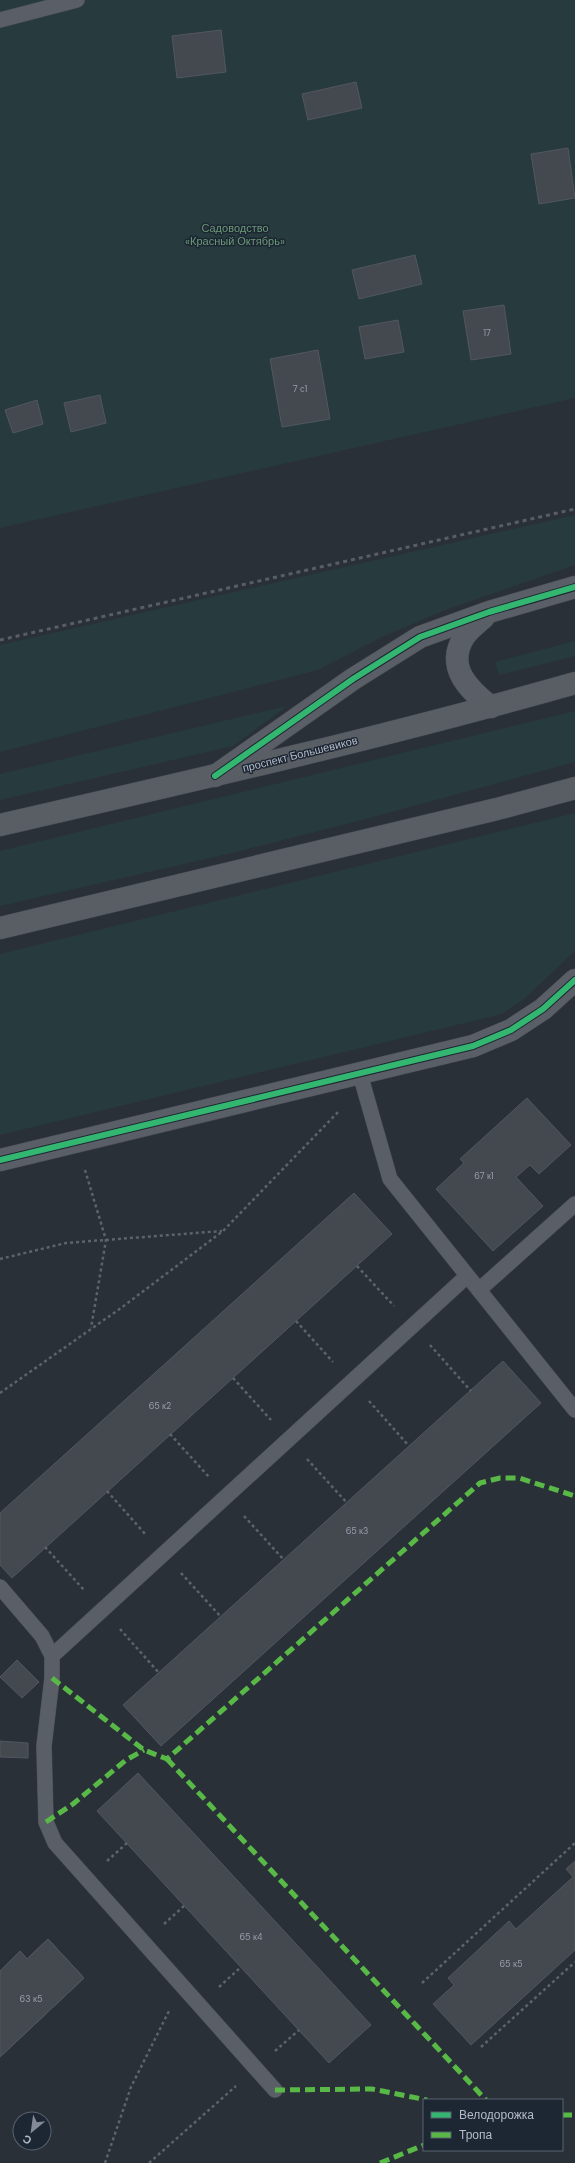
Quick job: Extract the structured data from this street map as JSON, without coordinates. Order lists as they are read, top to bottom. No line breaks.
{"streets":{"main road":["проспект Большевиков"]},"parks":["Садоводство «Красный Октябрь»"],"house_numbers":["17","7 с1","67 к1","65 к2","65 к3","65 к4","65 к5","63 к5"],"legend":["Велодорожка","Тропа"],"north":"bottom left"}
